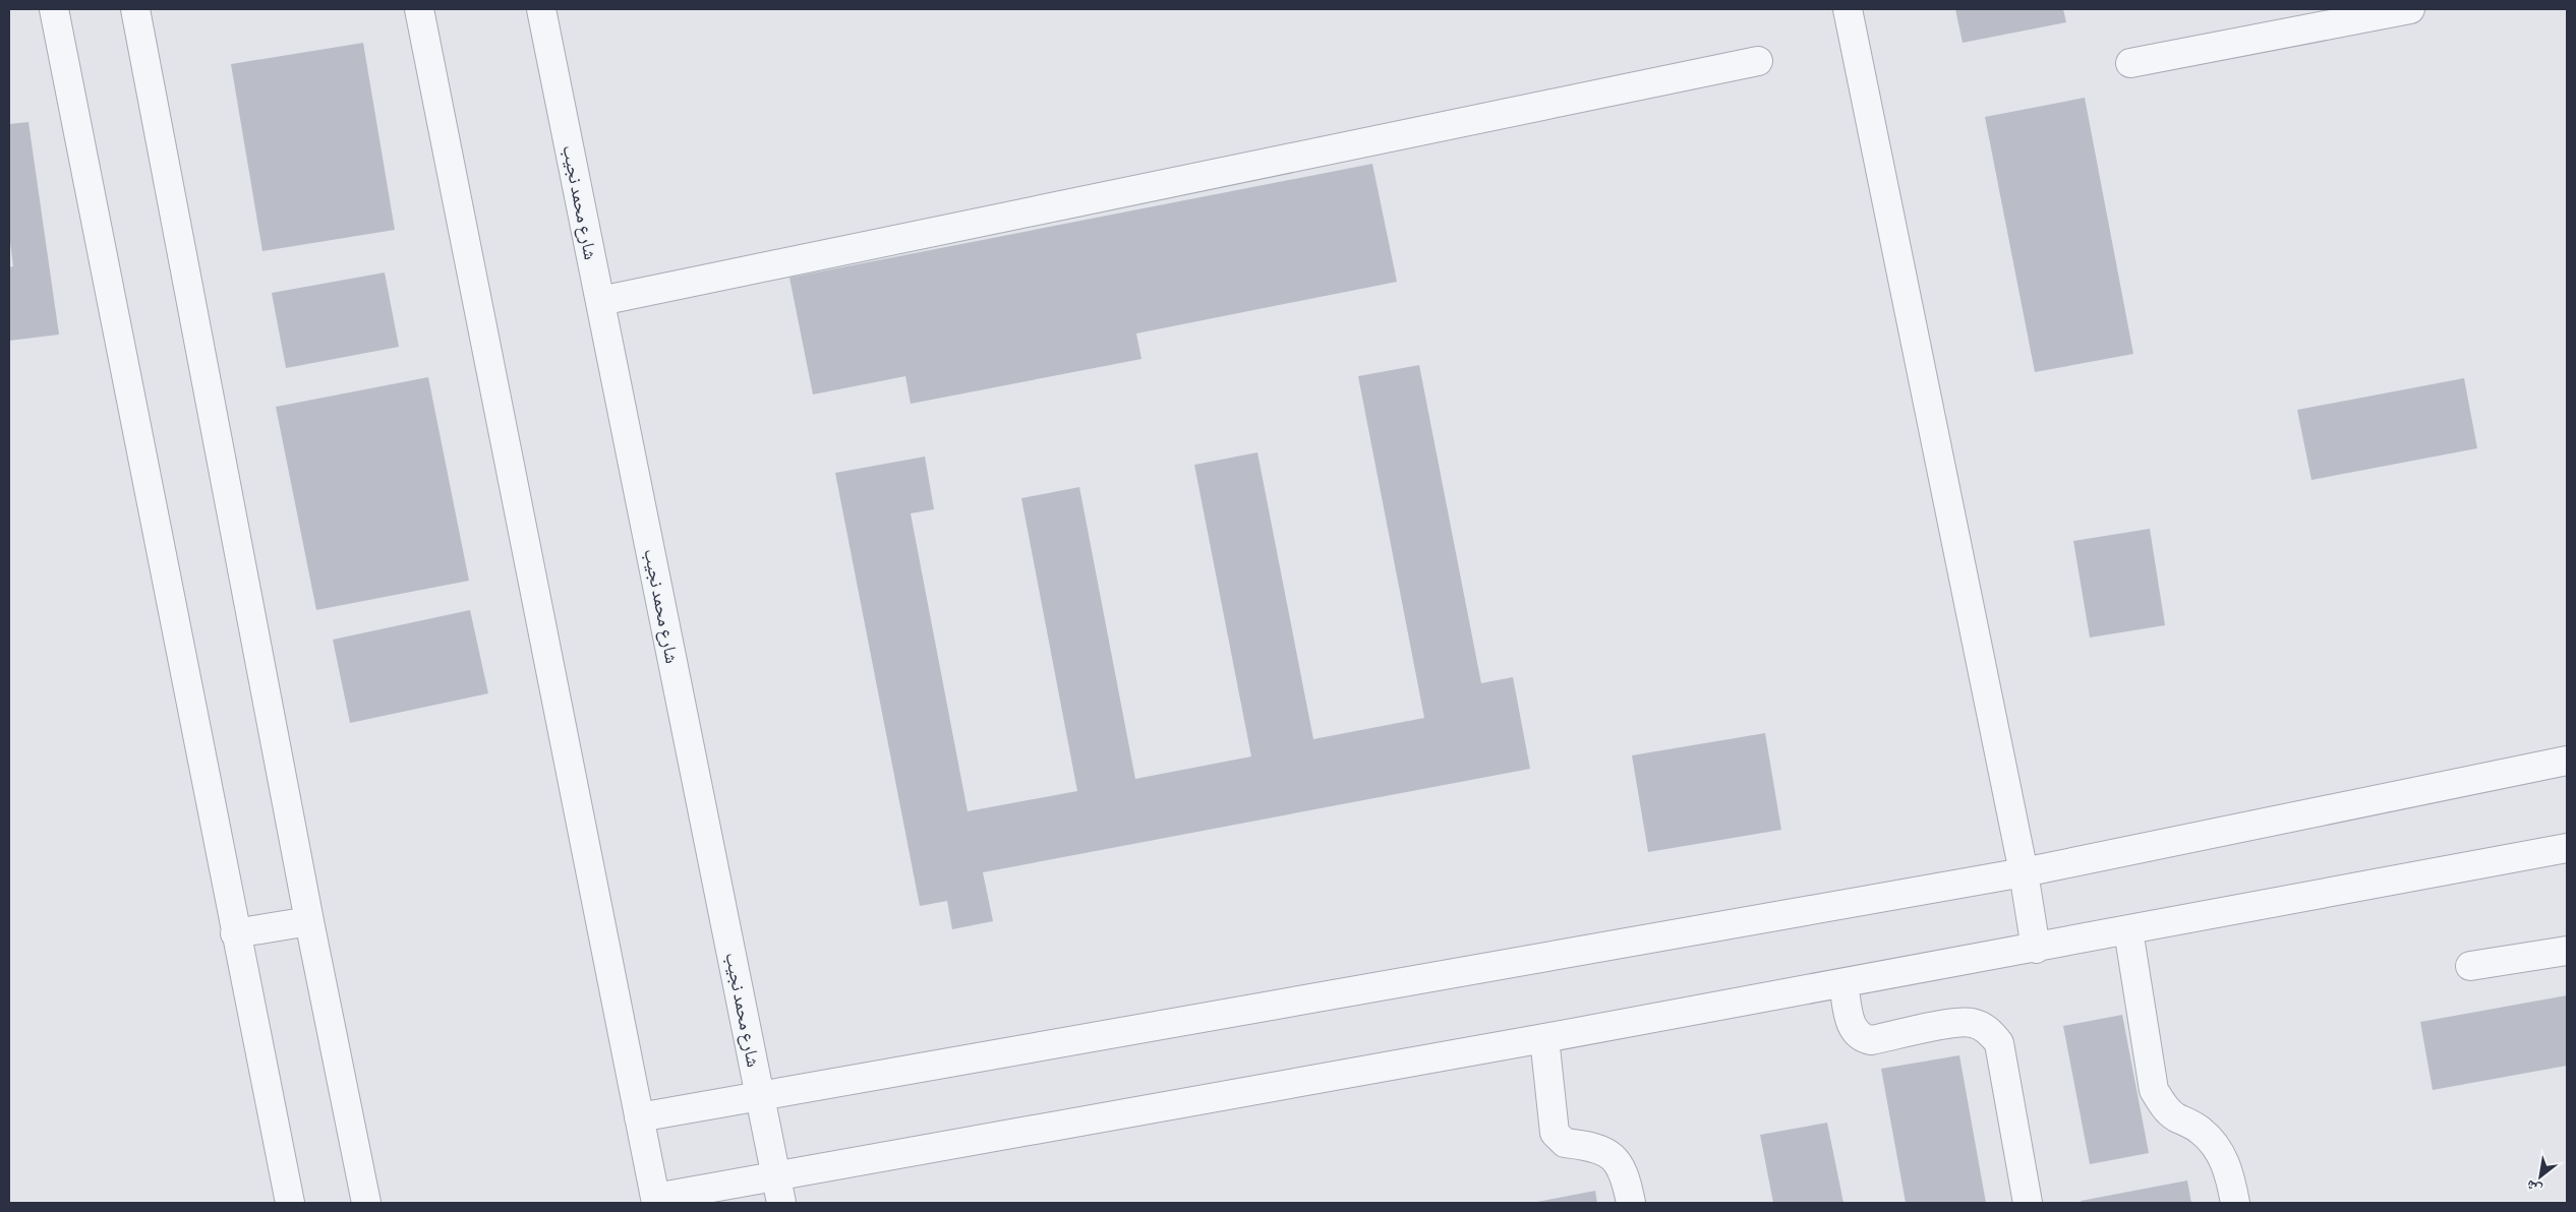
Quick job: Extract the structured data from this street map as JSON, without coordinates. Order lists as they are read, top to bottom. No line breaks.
{"streets":{"street":["شارع محمد نجيب"]},"north":"bottom left"}
